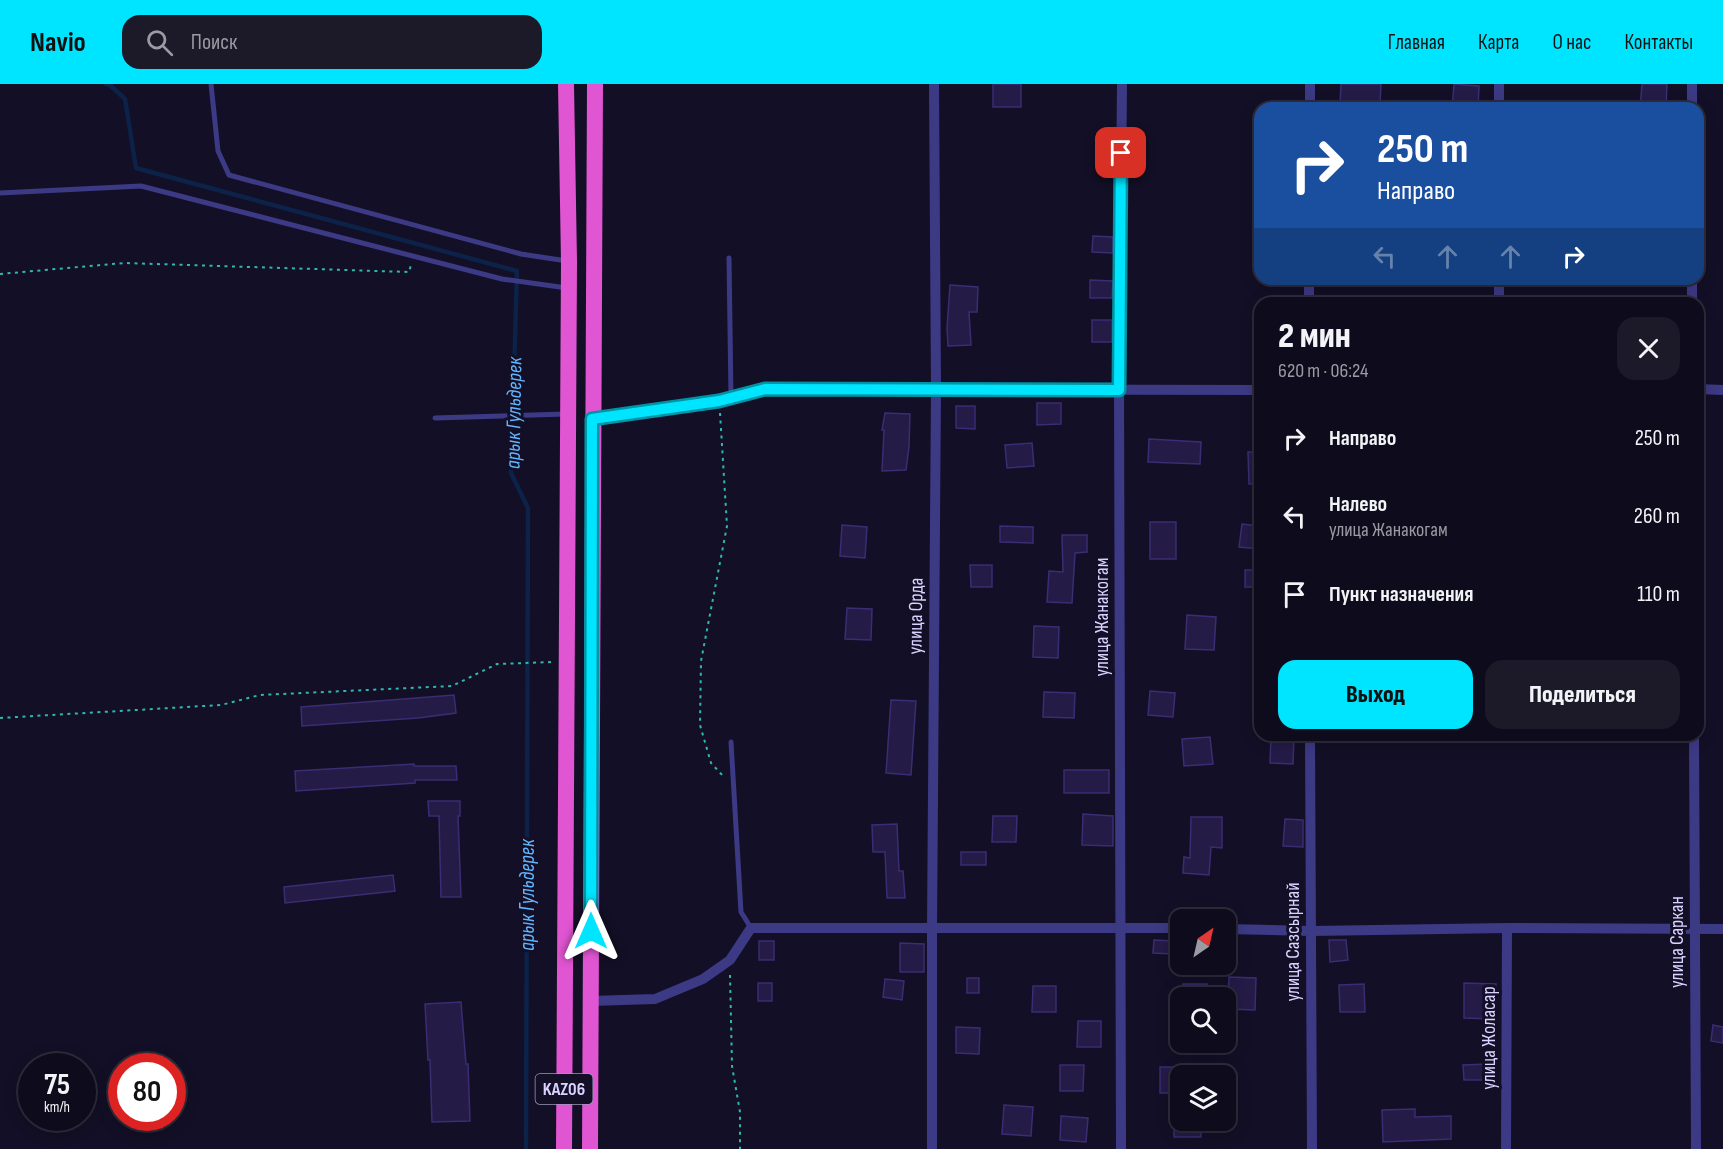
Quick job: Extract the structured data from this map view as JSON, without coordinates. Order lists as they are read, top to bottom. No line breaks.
{"streets":{"highway":["KАZ06"],"street":["улица Орда","улица Жанакогам","улица Сазсырнай","улица Саркан","улица Жоласар"]},"water":["арык Гульдерек"],"north":"top right","page":{"header":"Navio","search":"Поиск","nav":["Главная","Карта","О нас","Контакты"],"turn":["250 m","Направо"],"heading":["2 мин","620 m · 06:24"],"list":[{"name":"Направо","value":"250 m"},{"name":"Налево","note":"улица Жанакогам","value":"260 m"},{"name":"Пункт назначения","value":"110 m"}],"buttons":["Выход","Поделиться"],"speed":"75 km/h","limit":"80"}}
